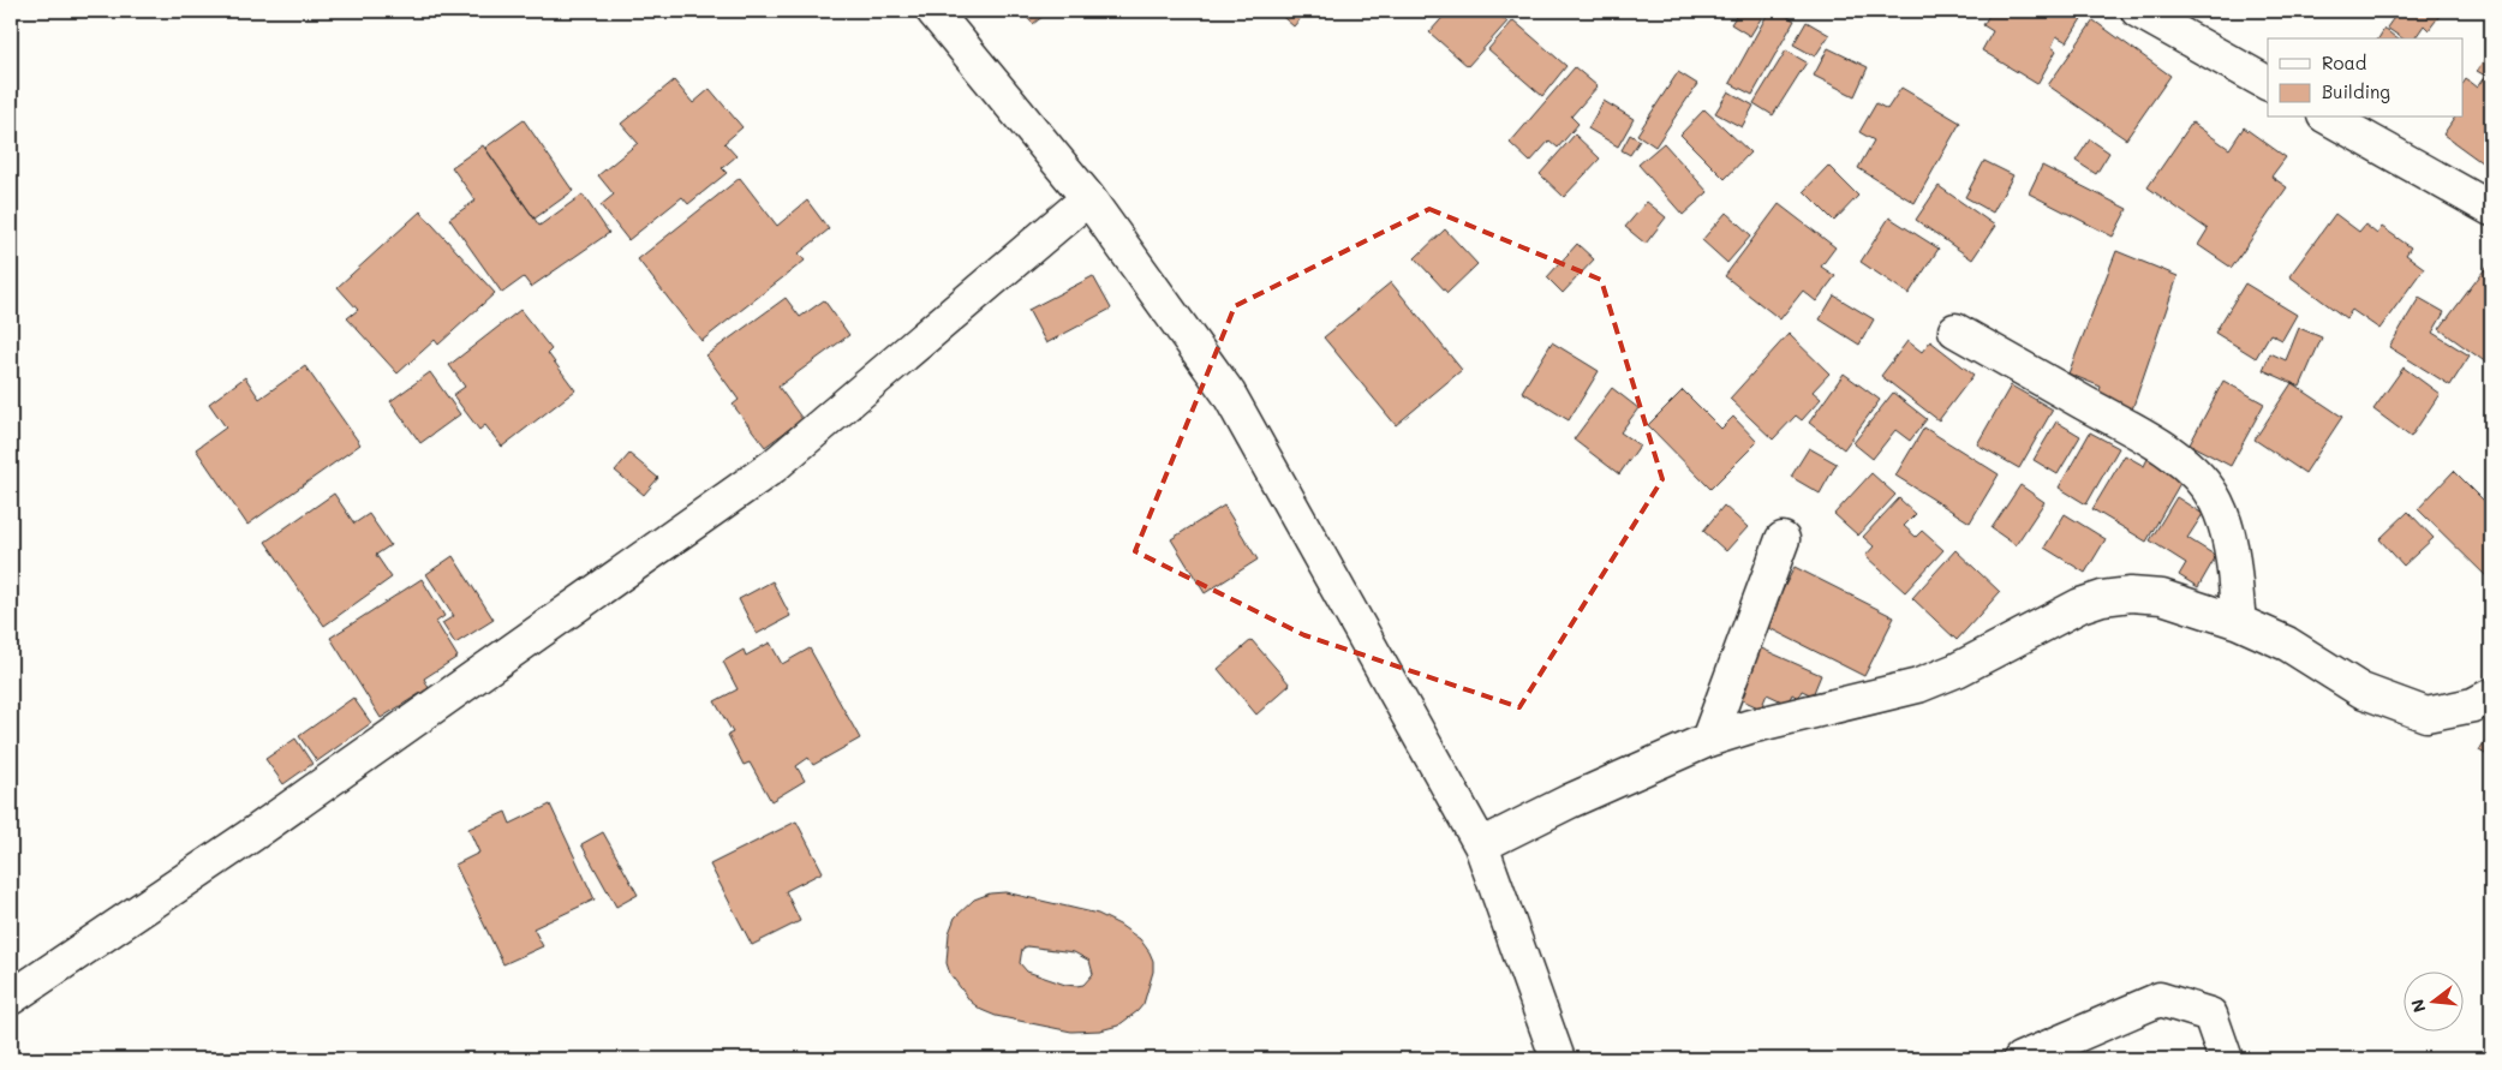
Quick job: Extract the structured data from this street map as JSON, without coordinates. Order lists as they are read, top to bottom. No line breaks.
{"legend":["Road","Building"],"north":"left"}
